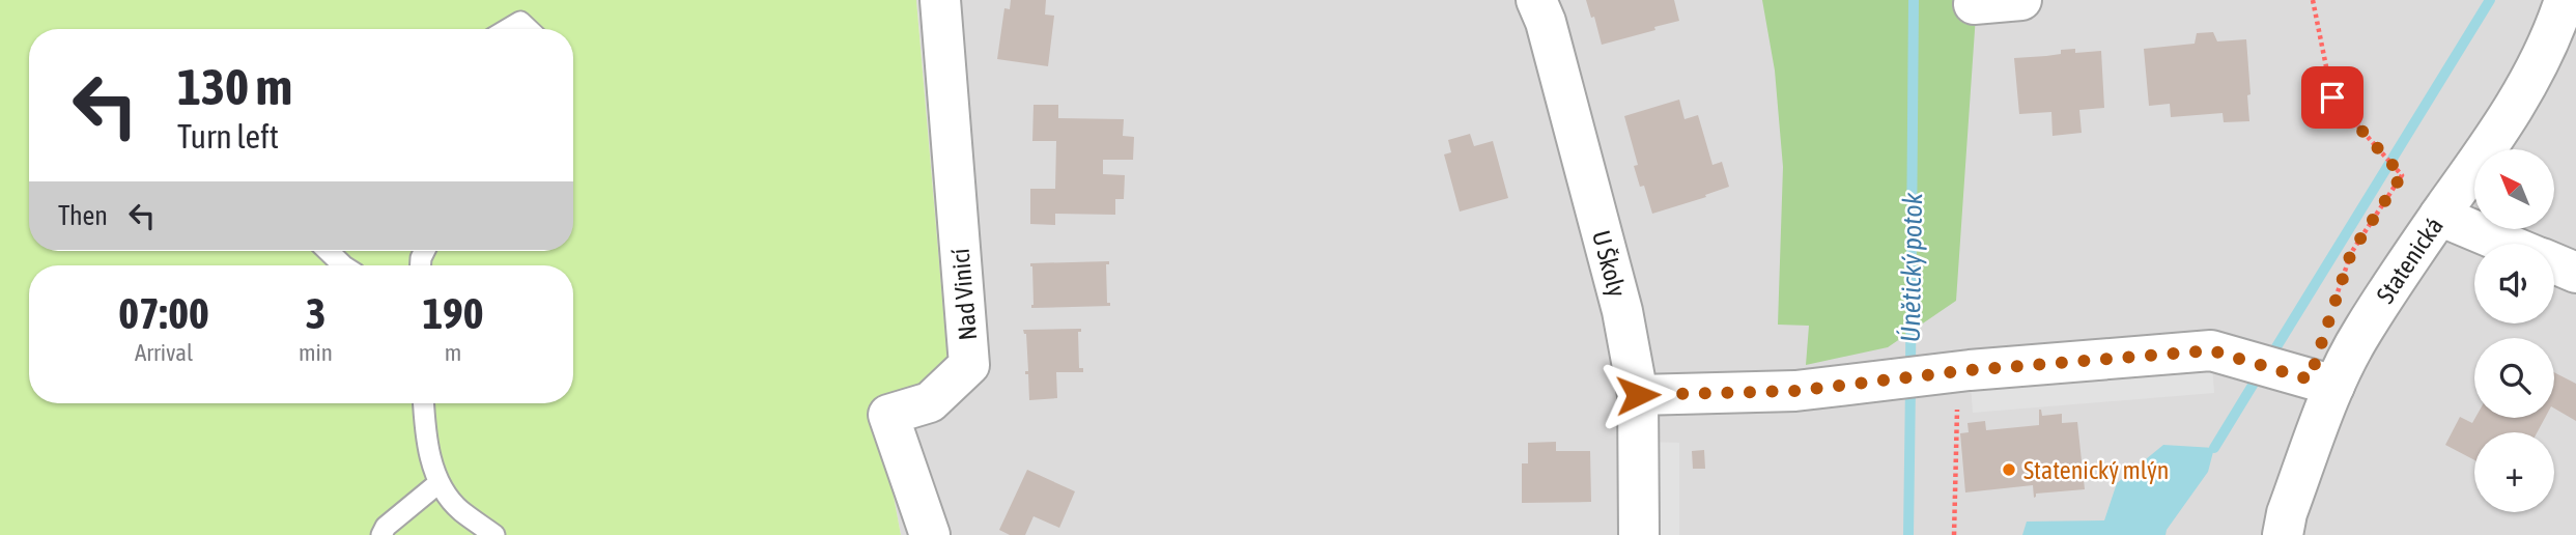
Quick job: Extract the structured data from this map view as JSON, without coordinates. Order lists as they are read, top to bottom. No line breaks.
{"streets":{"street":["Statenická","U Školy","Nad Vinicí"]},"water":["Únětický potok"],"places":["Statenický mlýn"],"north":"top left","page":{"turn":["130 m","Turn left"],"map_buttons":"+","then":"Then","eta":["07:00","Arrival","3","min","190","m"]}}
